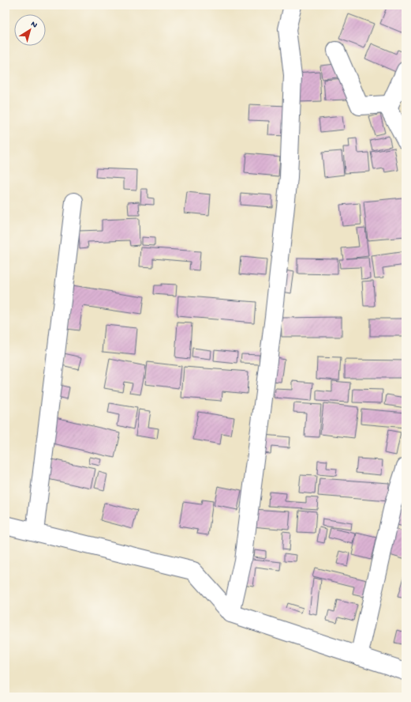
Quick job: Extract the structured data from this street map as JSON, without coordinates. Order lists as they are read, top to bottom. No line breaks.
{"north":"top right"}
